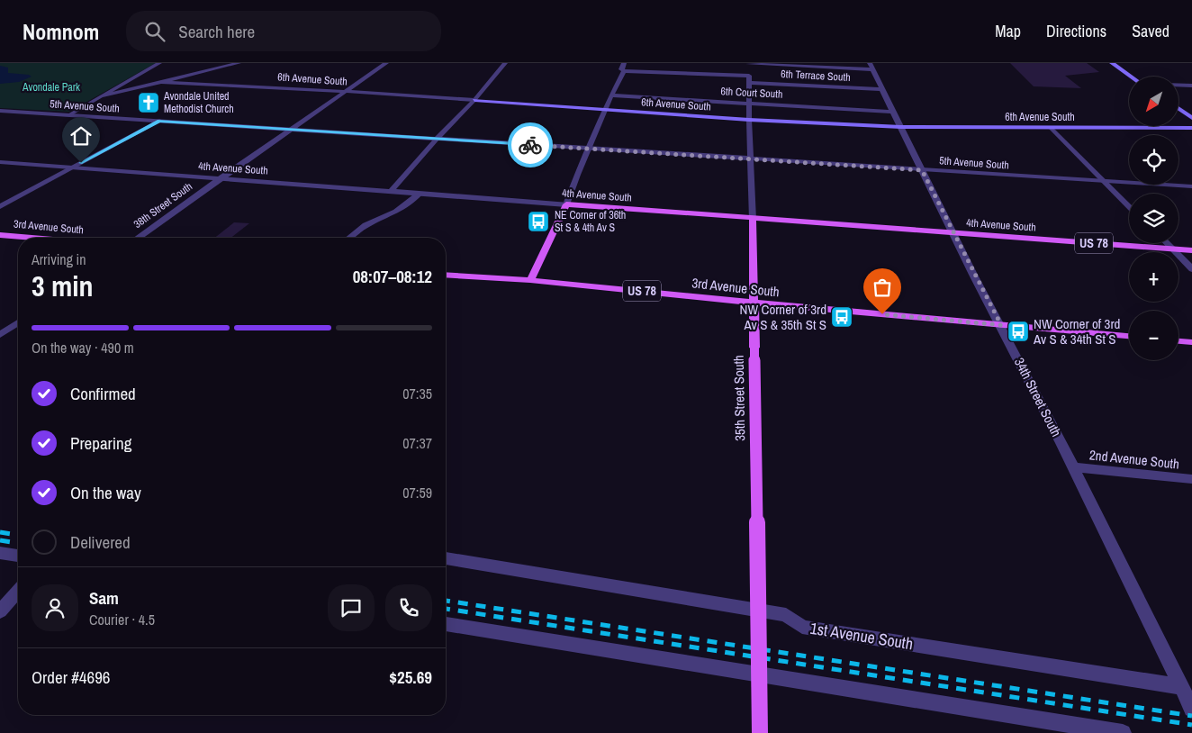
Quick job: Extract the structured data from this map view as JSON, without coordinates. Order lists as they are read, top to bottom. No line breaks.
{"streets":{"main road":["6th Avenue South","4th Avenue South","3rd Avenue South","US 78","35th Street South"],"street":["6th Terrace South","6th Court South","5th Avenue South","38th Street South","34th Street South","2nd Avenue South","1st Avenue South"]},"crossings":[["6th Terrace South","34th Street South"],["6th Terrace South","35th Street South"],["6th Avenue South","38th Street South"],["6th Avenue South","34th Street South"],["6th Avenue South","35th Street South"],["6th Court South","34th Street South"],["6th Court South","35th Street South"],["5th Avenue South","38th Street South"],["5th Avenue South","34th Street South"],["5th Avenue South","35th Street South"],["4th Avenue South","38th Street South"],["4th Avenue South","34th Street South"],["4th Avenue South","35th Street South"],["3rd Avenue South","34th Street South"],["3rd Avenue South","35th Street South"],["34th Street South","2nd Avenue South"],["34th Street South","1st Avenue South"]],"parks":["Avondale Park"],"places":{"church":["Avondale United Methodist Church"],"bus stop":["NE Corner of 36th St S & 4th Av S","NW Corner of 3rd Av S & 35th St S","NW Corner of 3rd Av S & 34th St S"]},"north":"bottom left","page":{"header":"Nomnom","search":"Search here","nav":["Map","Directions","Saved"],"map_buttons":["+","−"],"heading":["3 min","Arriving in","08:07–08:12"],"panel":["Sam","Courier · 4.5","Order #4696","$25.69"],"bar":"On the way · 490 m","list":[["Confirmed","07:35"],["Preparing","07:37"],["On the way","07:59"],"Delivered"]}}
